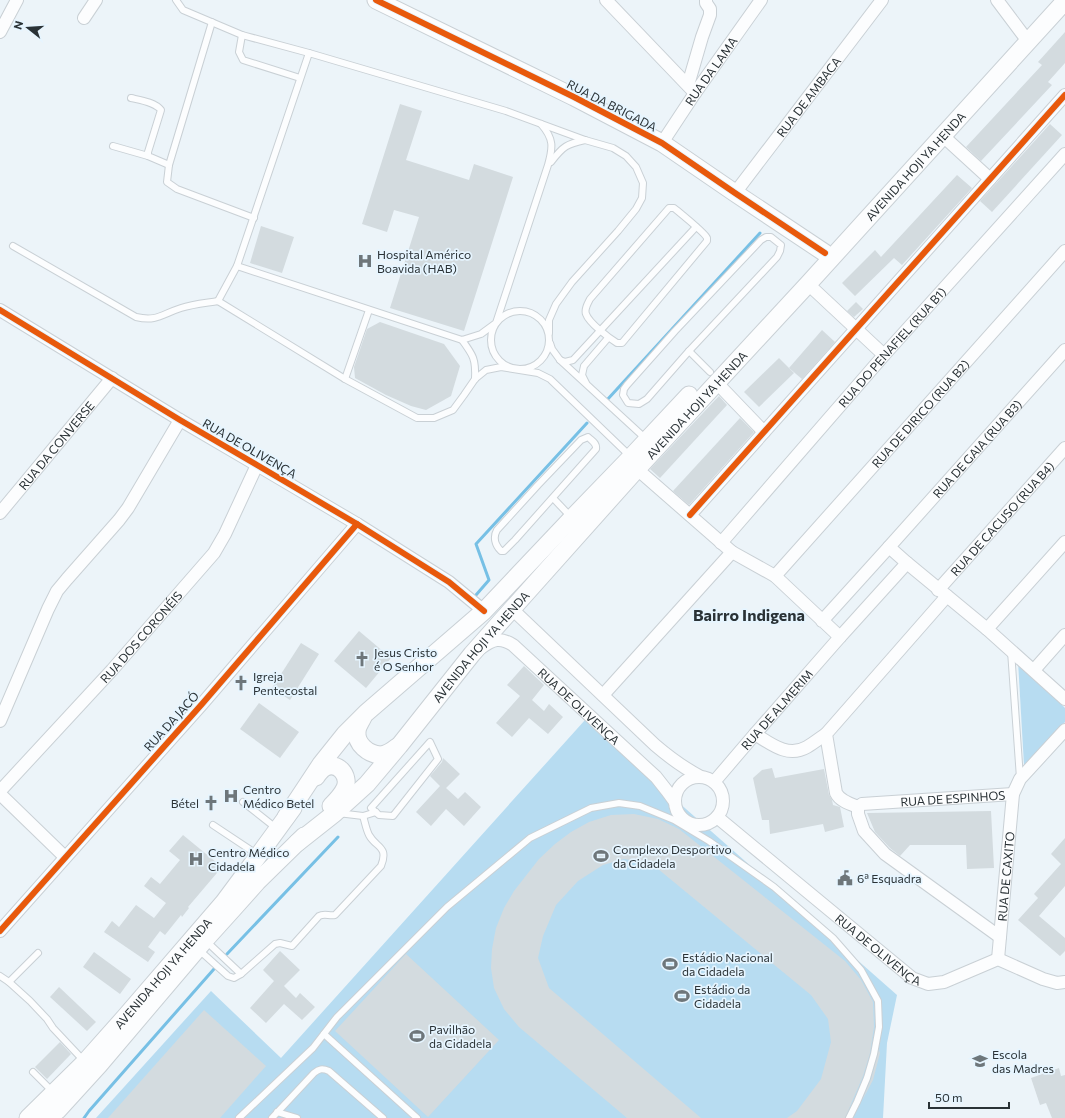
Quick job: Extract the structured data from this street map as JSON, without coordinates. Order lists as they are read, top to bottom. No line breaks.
{"streets":{"main road":["RUA DA BRIGADA","AVENIDA HOJI YA HENDA"],"street":["RUA DA LAMA","RUA DE AMBACA","RUA DO PENAFIEL (RUA B1)","RUA DE DIRICO (RUA B2)","RUA DA CONVERSE","RUA DE OLIVENÇA","RUA DE GAIA (RUA B3)","RUA DE CACUSO (RUA B4)","RUA DOS CORONÉIS","RUA DE ALMERIM","RUA DA JACÓ","RUA DE ESPINHOS","RUA DE CAXITO"]},"crossings":[["RUA DA LAMA","RUA DA BRIGADA"],["RUA DE AMBACA","RUA DA BRIGADA"],["RUA DA BRIGADA","AVENIDA HOJI YA HENDA"],["AVENIDA HOJI YA HENDA","RUA DE OLIVENÇA"],["RUA DA CONVERSE","RUA DE OLIVENÇA"],["RUA DE OLIVENÇA","RUA DOS CORONÉIS"],["RUA DE OLIVENÇA","RUA DE ALMERIM"],["RUA DE OLIVENÇA","RUA DA JACÓ"],["RUA DE OLIVENÇA","RUA DE CAXITO"],["RUA DE CACUSO (RUA B4)","RUA DE ALMERIM"],["RUA DE ESPINHOS","RUA DE CAXITO"]],"districts":["Bairro Indigena"],"places":{"hospital":["Hospital Américo Boavida (HAB)","Centro Médico Betel","Centro Médico Cidadela"],"church":["Jesus Cristo é O Senhor","Igreja Pentecostal","Bétel"],"sports":["Complexo Desportivo da Cidadela","Estádio Nacional da Cidadela","Estádio da Cidadela","Pavilhão da Cidadela"],"public building":["6ª Esquadra"],"school or university":["Escola das Madres"]},"scale_bar":"50 m","north":"left"}
